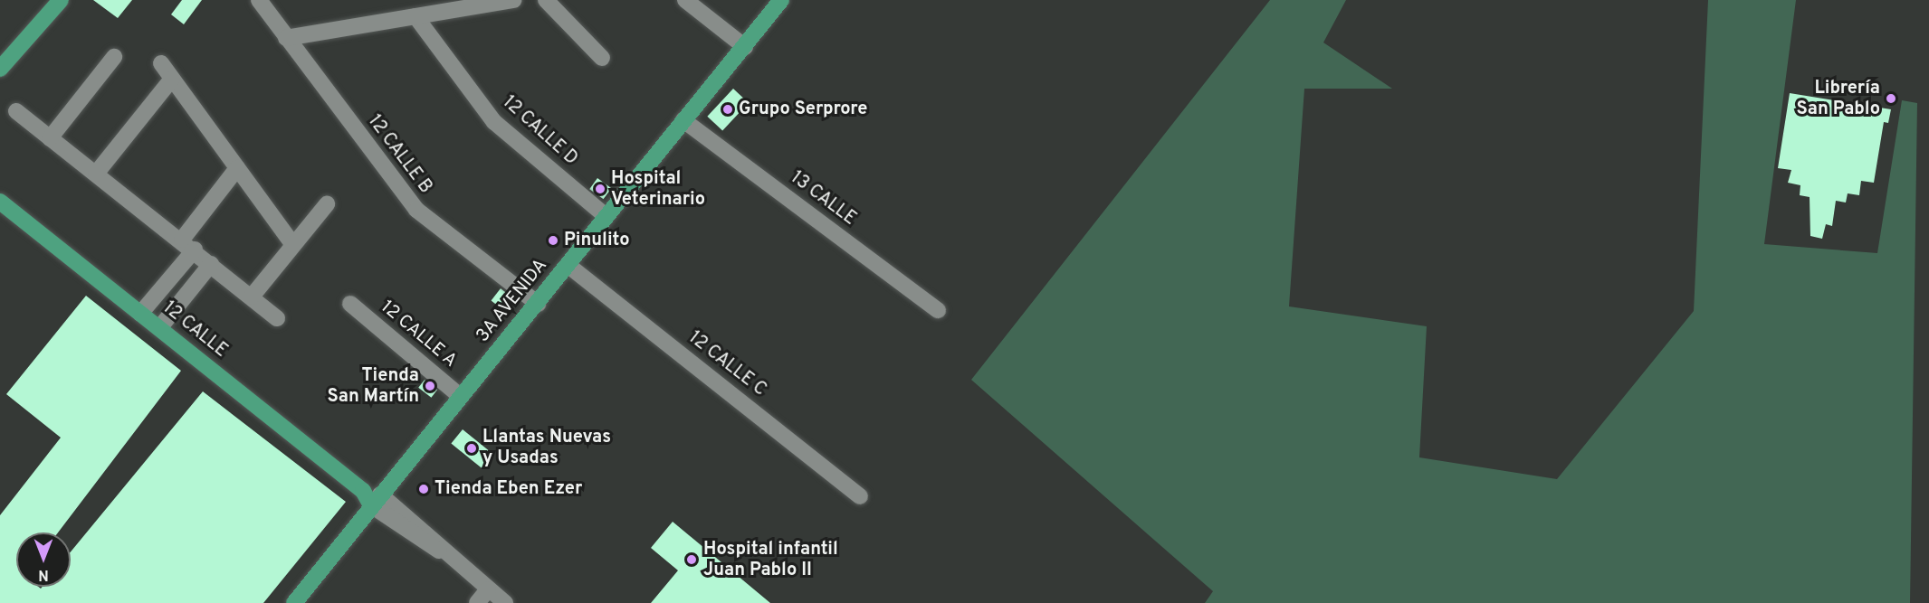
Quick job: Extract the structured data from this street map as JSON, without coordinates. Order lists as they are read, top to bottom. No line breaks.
{"streets":{"main road":["3A AVENIDA","12 CALLE"],"street":["12 CALLE D","12 CALLE B","13 CALLE","12 CALLE A","12 CALLE C"]},"crossings":[["12 CALLE D","3A AVENIDA"],["12 CALLE B","3A AVENIDA"],["13 CALLE","3A AVENIDA"],["3A AVENIDA","12 CALLE"],["3A AVENIDA","12 CALLE A"],["3A AVENIDA","12 CALLE C"]],"places":["Librería San Pablo","Grupo Serprore","Hospital Veterinario","Pinulito","Tienda San Martín","Llantas Nuevas y Usadas","Tienda Eben Ezer","Hospital infantil Juan Pablo II"],"north":"bottom"}
